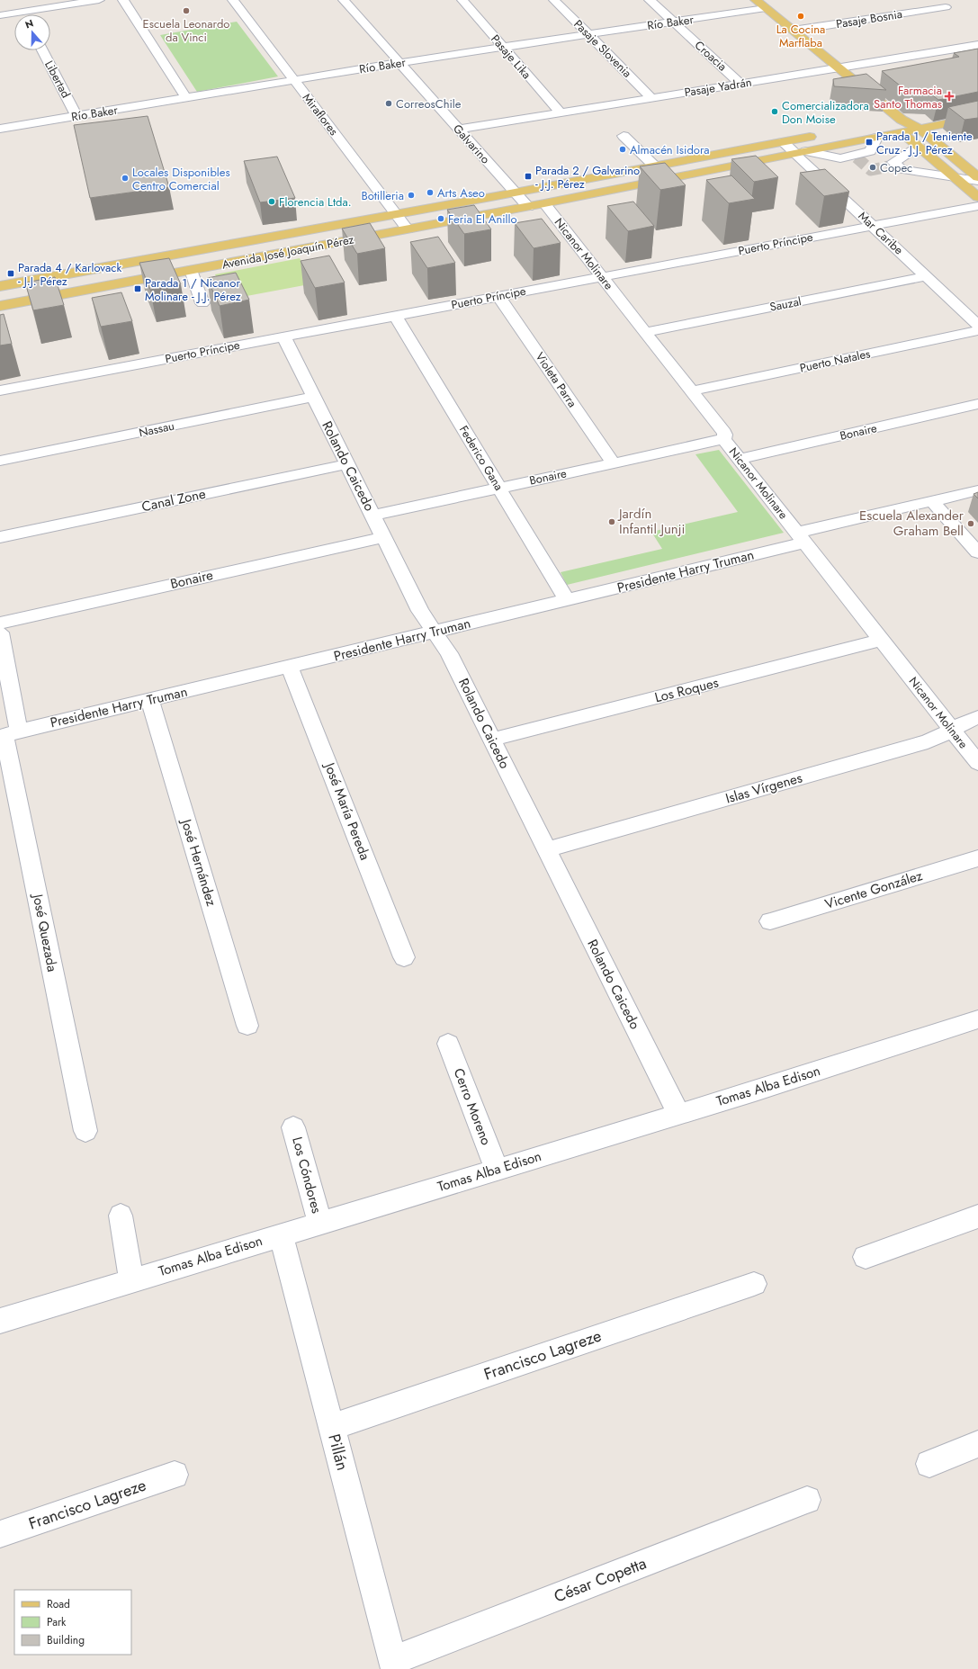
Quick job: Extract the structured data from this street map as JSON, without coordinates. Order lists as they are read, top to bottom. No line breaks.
{"streets":{"main road":["Avenida José Joaquín Pérez"],"street":["Pasaje Bosnia","Río Baker","Pasaje Slovenia","Croacia","Pasaje Lika","Libertad","Pasaje Yadrán","Miraflores","Galvarino","Mar Caribe","Puerto Príncipe","Nicanor Molinare","Sauzal","Puerto Natales","Violeta Parra","Nassau","Bonaire","Federico Gana","Rolando Caicedo","Canal Zone","Presidente Harry Truman","Los Roques","Islas Vírgenes","José María Pereda","José Hernández","Vicente González","José Quezada","Tomas Alba Edison","Cerro Moreno","Los Cóndores","Francisco Lagreze","Pillán","César Copetta"]},"crossings":[["Río Baker","Pasaje Slovenia"],["Río Baker","Croacia"],["Río Baker","Pasaje Lika"],["Río Baker","Libertad"],["Río Baker","Miraflores"],["Río Baker","Galvarino"],["Pasaje Slovenia","Pasaje Yadrán"],["Croacia","Pasaje Yadrán"],["Pasaje Lika","Pasaje Yadrán"],["Pasaje Yadrán","Galvarino"],["Miraflores","Avenida José Joaquín Pérez"],["Galvarino","Avenida José Joaquín Pérez"],["Mar Caribe","Puerto Príncipe"],["Mar Caribe","Avenida José Joaquín Pérez"],["Mar Caribe","Sauzal"],["Puerto Príncipe","Nicanor Molinare"],["Puerto Príncipe","Violeta Parra"],["Puerto Príncipe","Federico Gana"],["Puerto Príncipe","Rolando Caicedo"],["Avenida José Joaquín Pérez","Nicanor Molinare"],["Nicanor Molinare","Sauzal"],["Nicanor Molinare","Puerto Natales"],["Nicanor Molinare","Bonaire"],["Nicanor Molinare","Presidente Harry Truman"],["Nicanor Molinare","Los Roques"],["Nicanor Molinare","Islas Vírgenes"],["Violeta Parra","Bonaire"],["Nassau","Rolando Caicedo"],["Bonaire","Federico Gana"],["Bonaire","Rolando Caicedo"],["Federico Gana","Presidente Harry Truman"],["Rolando Caicedo","Canal Zone"],["Rolando Caicedo","Presidente Harry Truman"],["Rolando Caicedo","Los Roques"],["Rolando Caicedo","Islas Vírgenes"],["Rolando Caicedo","Tomas Alba Edison"],["Presidente Harry Truman","José María Pereda"],["Presidente Harry Truman","José Hernández"],["Presidente Harry Truman","José Quezada"],["Tomas Alba Edison","Cerro Moreno"],["Tomas Alba Edison","Los Cóndores"],["Tomas Alba Edison","Pillán"],["Francisco Lagreze","Pillán"],["Pillán","César Copetta"]],"places":{"other":["Escuela Leonardo da Vinci","La Cocina Marflaba","CorreosChile","Comercializadora Don Moise","Almacén Isidora","Copec","Locales Disponibles Centro Comercial","Arts Aseo","Botilleria","Florencia Ltda.","Feria El Anillo","Jardín Infantil Junji","Escuela Alexander Graham Bell"],"health":["Farmacia Santo Thomas"],"transit":["Parada 1 / Teniente Cruz - J.J. Pérez","Parada 2 / Galvarino - J.J. Pérez","Parada 4 / Karlovack - J.J. Pérez","Parada 1 / Nicanor Molinare - J.J. Pérez"]},"legend":["Road","Park","Building"],"north":"top"}
